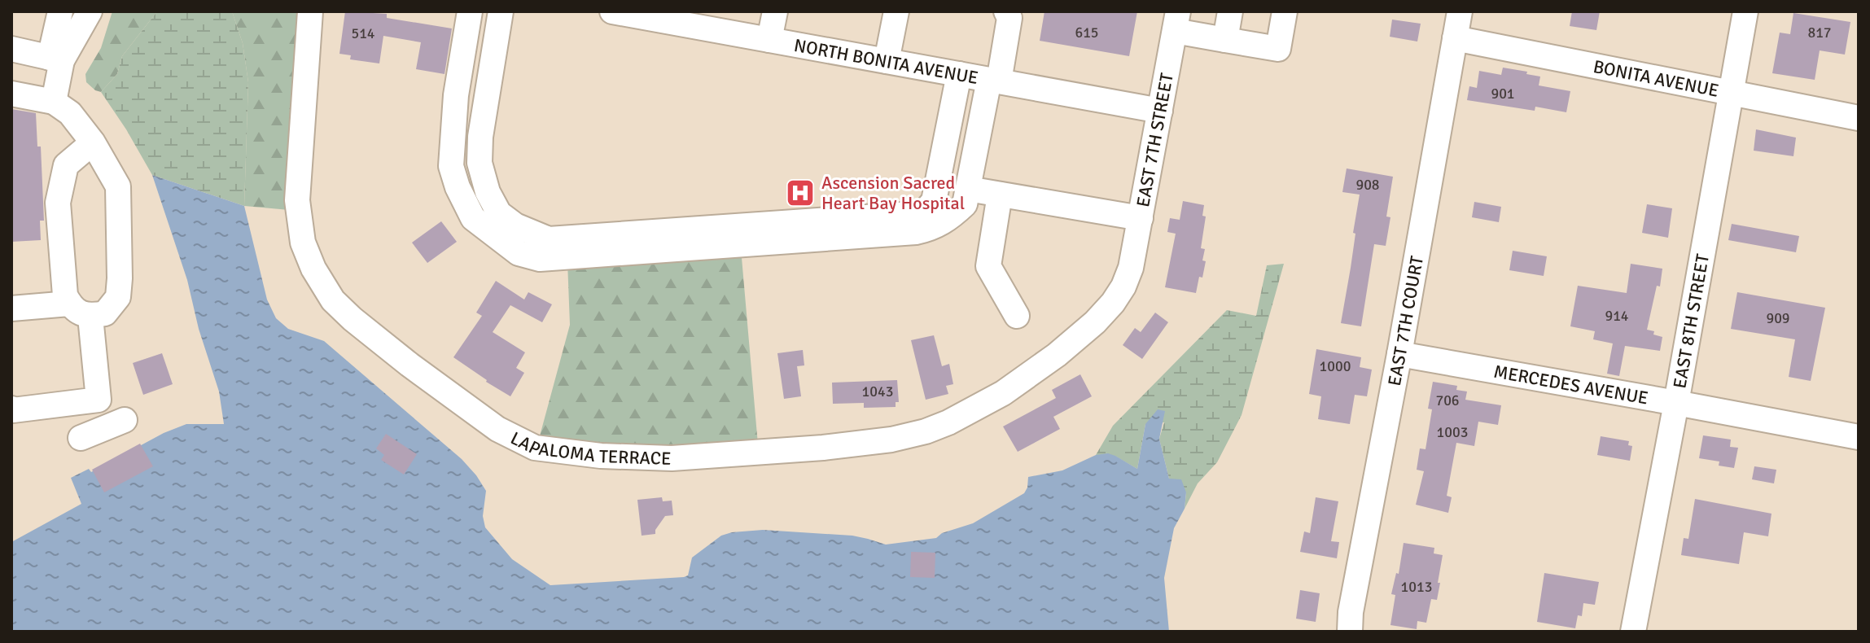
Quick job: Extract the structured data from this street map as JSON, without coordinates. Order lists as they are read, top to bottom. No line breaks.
{"streets":{"street":["NORTH BONITA AVENUE","BONITA AVENUE","EAST 7TH STREET","EAST 7TH COURT","EAST 8TH STREET","MERCEDES AVENUE","LAPALOMA TERRACE"]},"crossings":[["NORTH BONITA AVENUE","EAST 7TH STREET"],["BONITA AVENUE","EAST 7TH COURT"],["BONITA AVENUE","EAST 8TH STREET"],["EAST 7TH STREET","LAPALOMA TERRACE"],["EAST 7TH COURT","MERCEDES AVENUE"],["EAST 8TH STREET","MERCEDES AVENUE"]],"places":{"hospital":["Ascension Sacred Heart Bay Hospital"]},"house_numbers":["615","817","514","901","908","914","909","1000","1043","706","1003","1013"]}
